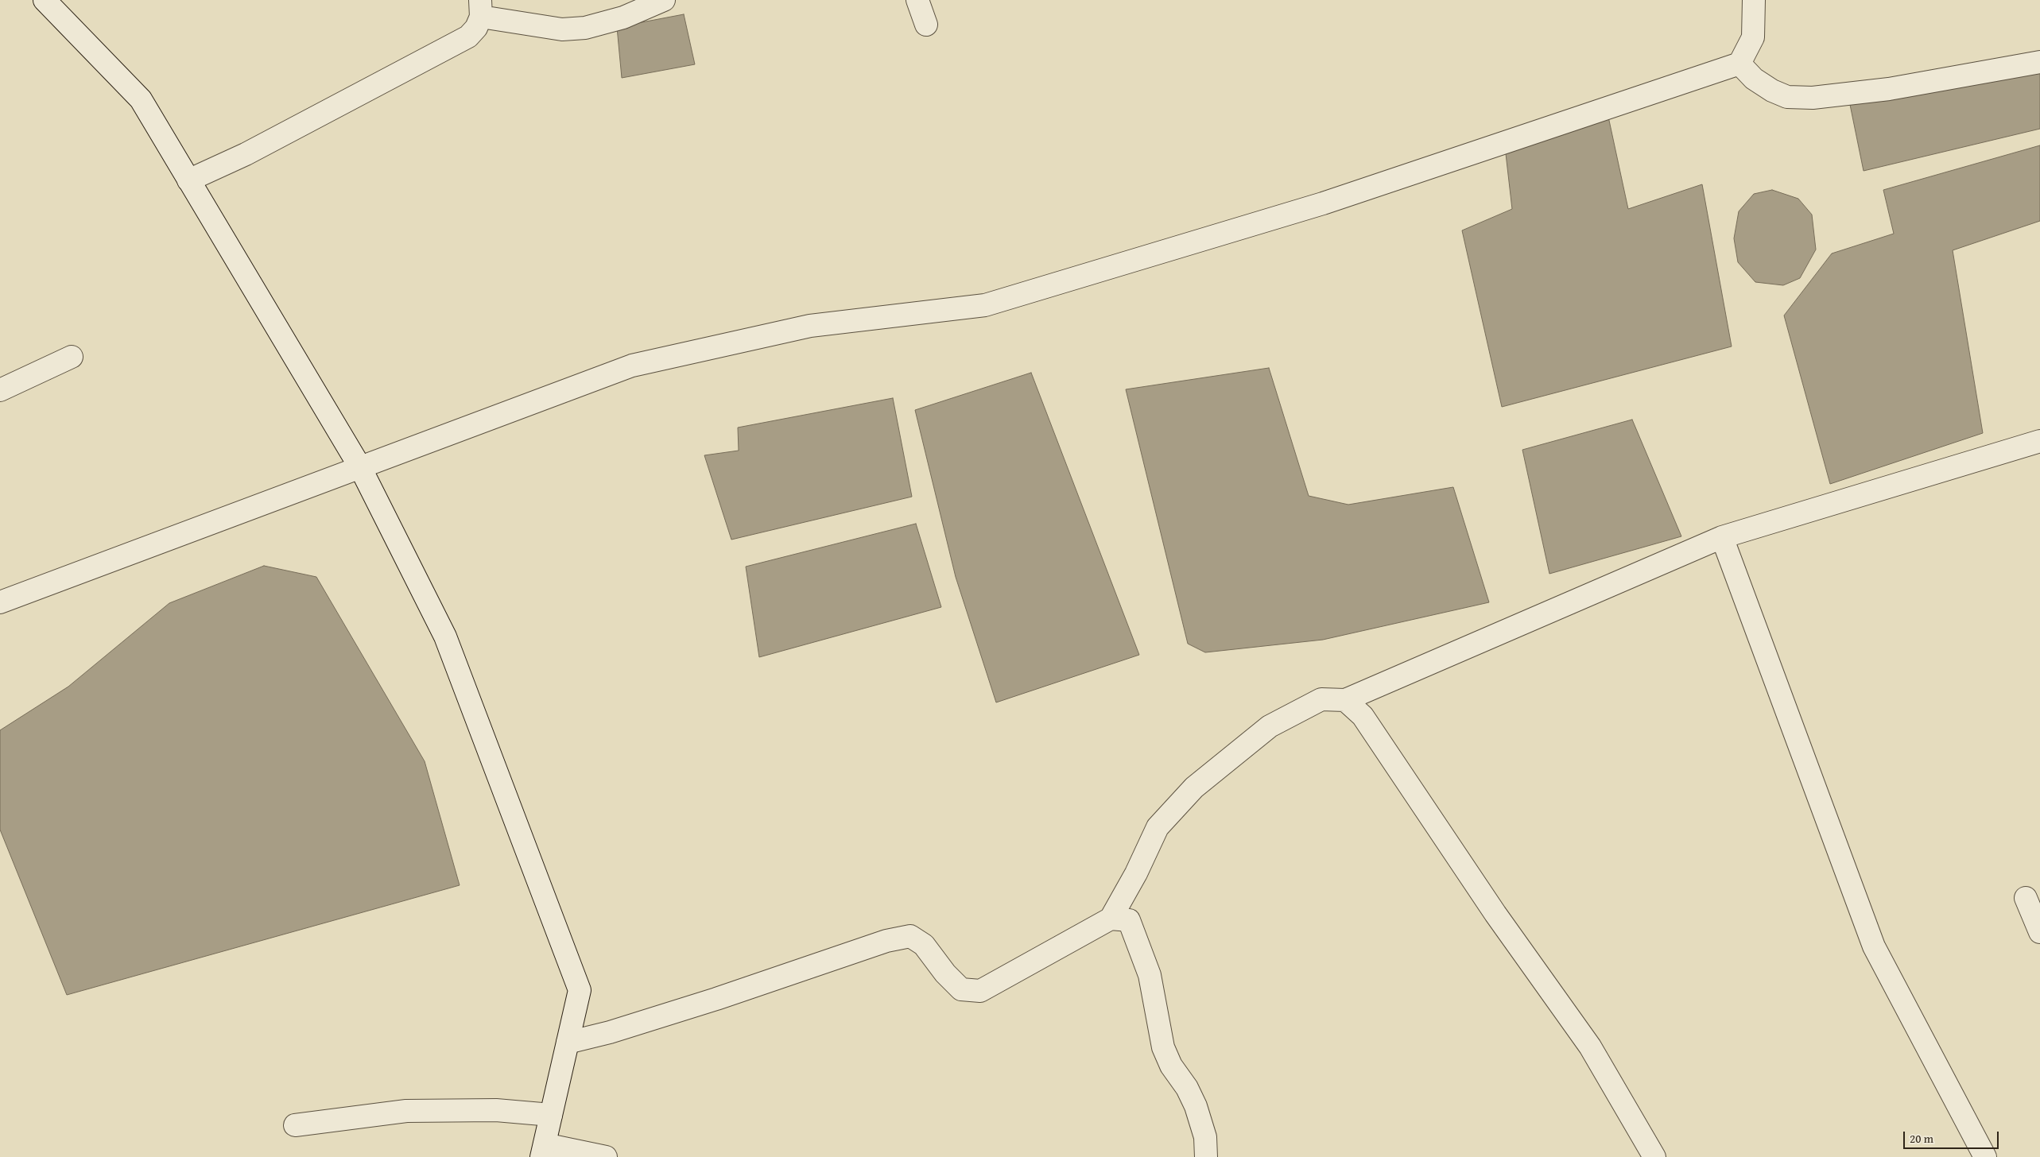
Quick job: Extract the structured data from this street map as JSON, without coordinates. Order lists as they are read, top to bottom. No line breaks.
{"scale_bar":"20 m"}
